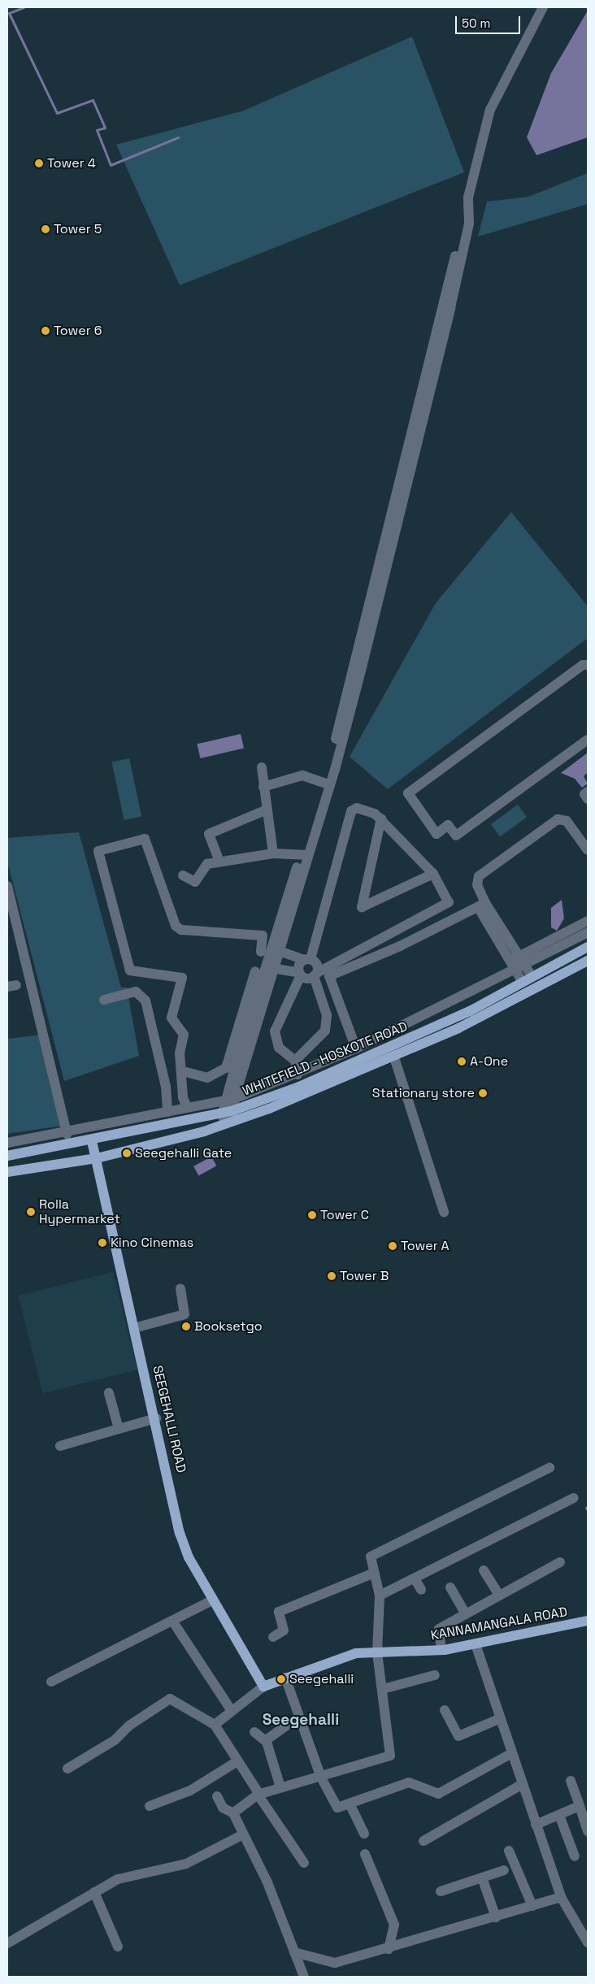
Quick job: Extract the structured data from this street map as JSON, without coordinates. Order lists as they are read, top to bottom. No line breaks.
{"streets":{"main road":["WHITEFIELD - HOSKOTE ROAD","SEEGEHALLI ROAD","KANNAMANGALA ROAD"]},"crossings":[["WHITEFIELD - HOSKOTE ROAD","SEEGEHALLI ROAD"],["SEEGEHALLI ROAD","KANNAMANGALA ROAD"]],"districts":["Seegehalli"],"places":["Tower 4","Tower 5","Tower 6","A-One","Stationary store","Seegehalli Gate","Rolla Hypermarket","Tower C","Kino Cinemas","Tower A","Tower B","Booksetgo","Seegehalli"],"scale_bar":"50 m"}
